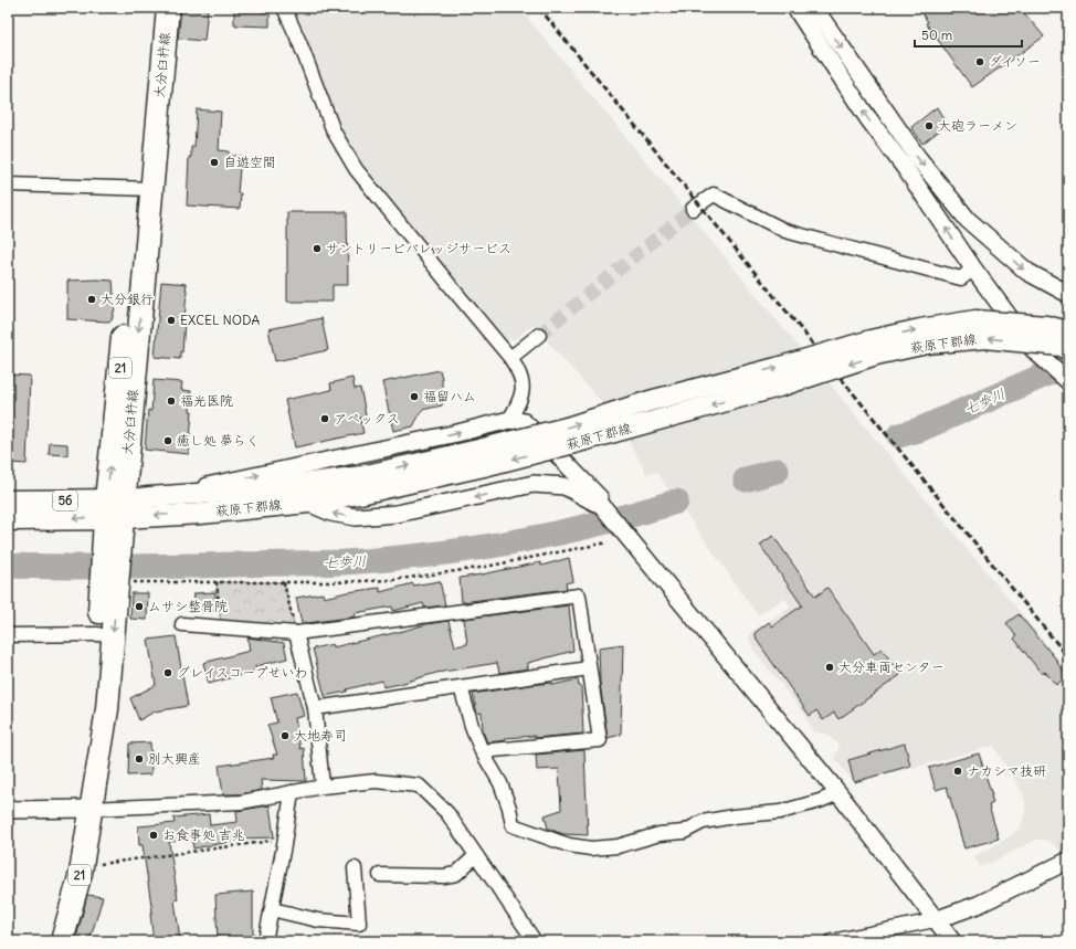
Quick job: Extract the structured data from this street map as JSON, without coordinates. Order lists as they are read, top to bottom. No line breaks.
{"streets":{"main road":["大分臼杵線","萩原下郡線","21","56"]},"crossings":[["大分臼杵線","萩原下郡線"],["大分臼杵線","56"],["萩原下郡線","56"]],"water":["七歩川"],"places":["ダイソー","大砲ラーメン","自遊空間","サントリービバレッジサービス","大分銀行","EXCEL NODA","福留ハム","福光医院","アペックス","癒し処 夢らく","ムサシ整骨院","大分車両センター","グレイスコープせいわ","大地寿司","別大興産","ナカシマ技研","お食事処 吉兆"],"scale_bar":"50 m"}
